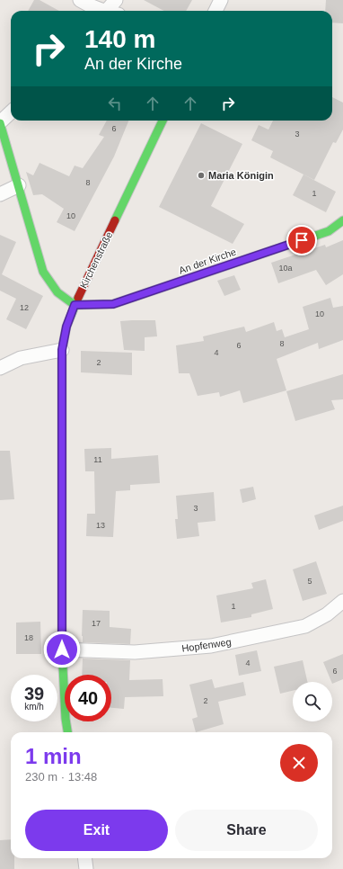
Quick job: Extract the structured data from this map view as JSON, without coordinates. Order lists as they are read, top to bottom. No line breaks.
{"streets":{"street":["Kirchenstraße","An der Kirche","Hopfenweg"]},"crossings":[["Kirchenstraße","An der Kirche"],["Kirchenstraße","Hopfenweg"]],"places":["Maria Königin"],"house_numbers":["6","3","8","1","10","10a","12","10","8","6","4","2","11","3","13","5","1","17","18","4","6","2"],"page":{"turn":["140 m","An der Kirche"],"speed":"39 km/h","limit":"40","heading":["1 min","230 m · 13:48"],"buttons":["Exit","Share"]}}
